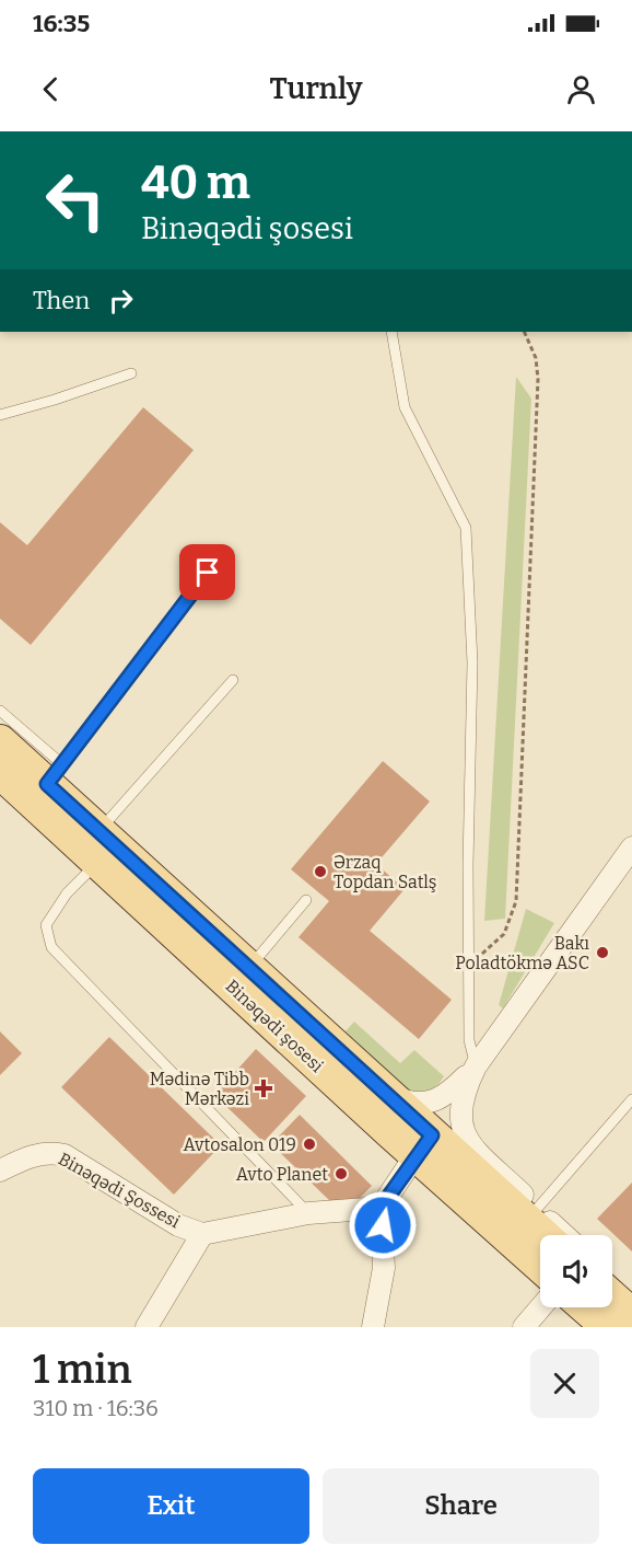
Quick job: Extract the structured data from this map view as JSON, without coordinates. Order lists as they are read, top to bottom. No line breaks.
{"streets":{"main road":["Binəqədi şosesi"],"street":["Binəqədi Şossesi"]},"places":{"other":["Ərzaq Topdan Satlş","Bakı Poladtökmə ASC","Avtosalon 019","Avto Planet"],"health":["Mədinə Tibb Mərkəzi"]},"page":{"status":"16:35","header":"Turnly","turn":["40 m","Binəqədi şosesi"],"then":"Then","heading":["1 min","310 m · 16:36"],"buttons":["Exit","Share"]}}
